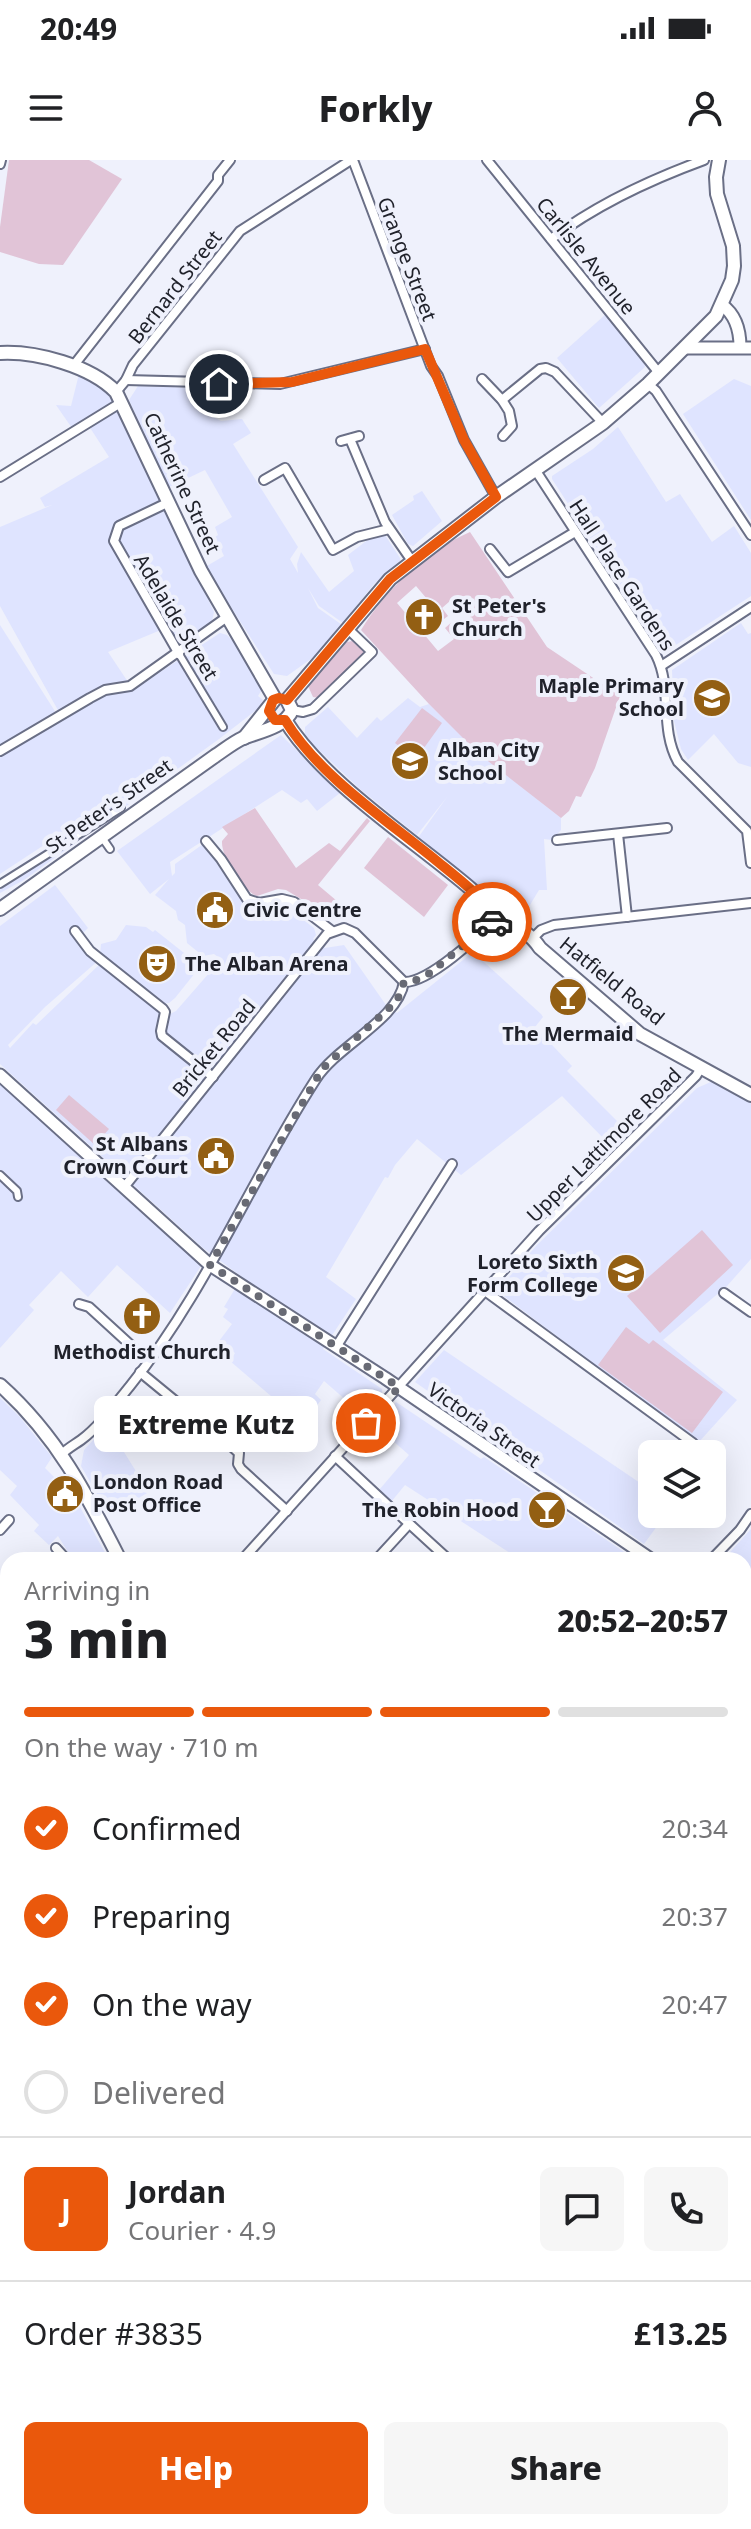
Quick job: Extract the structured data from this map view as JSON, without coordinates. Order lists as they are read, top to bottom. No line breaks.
{"streets":{"main road":["Catherine Street","St Peter's Street","Hatfield Road","Victoria Street"],"street":["Carlisle Avenue","Grange Street","Bernard Street","Hall Place Gardens","Adelaide Street","Bricket Road","Upper Lattimore Road"]},"crossings":[["Carlisle Avenue","St Peter's Street"],["Grange Street","Bernard Street"],["Grange Street","St Peter's Street"],["Bernard Street","Catherine Street"],["Catherine Street","Adelaide Street"],["Catherine Street","St Peter's Street"],["Catherine Street","Hatfield Road"],["Hall Place Gardens","St Peter's Street"],["St Peter's Street","Hatfield Road"],["Hatfield Road","Upper Lattimore Road"],["Bricket Road","Victoria Street"],["Upper Lattimore Road","Victoria Street"]],"places":{"church":["St Peter's Church","Methodist Church"],"school or university":["Maple Primary School","Alban City School","Loreto Sixth Form College"],"public building":["Civic Centre","St Albans Crown Court","London Road Post Office"],"theatre":["The Alban Arena"],"bar":["The Mermaid","The Robin Hood"],"other":["Extreme Kutz"]},"page":{"status":"20:49","header":"Forkly","bubble":"Extreme Kutz","heading":["3 min","Arriving in","20:52–20:57"],"panel":["Jordan","Courier · 4.9","Order #3835","£13.25"],"bar":"On the way · 710 m","list":[["Confirmed","20:34"],["Preparing","20:37"],["On the way","20:47"],"Delivered"],"round":"J","buttons":["Help","Share"]}}
